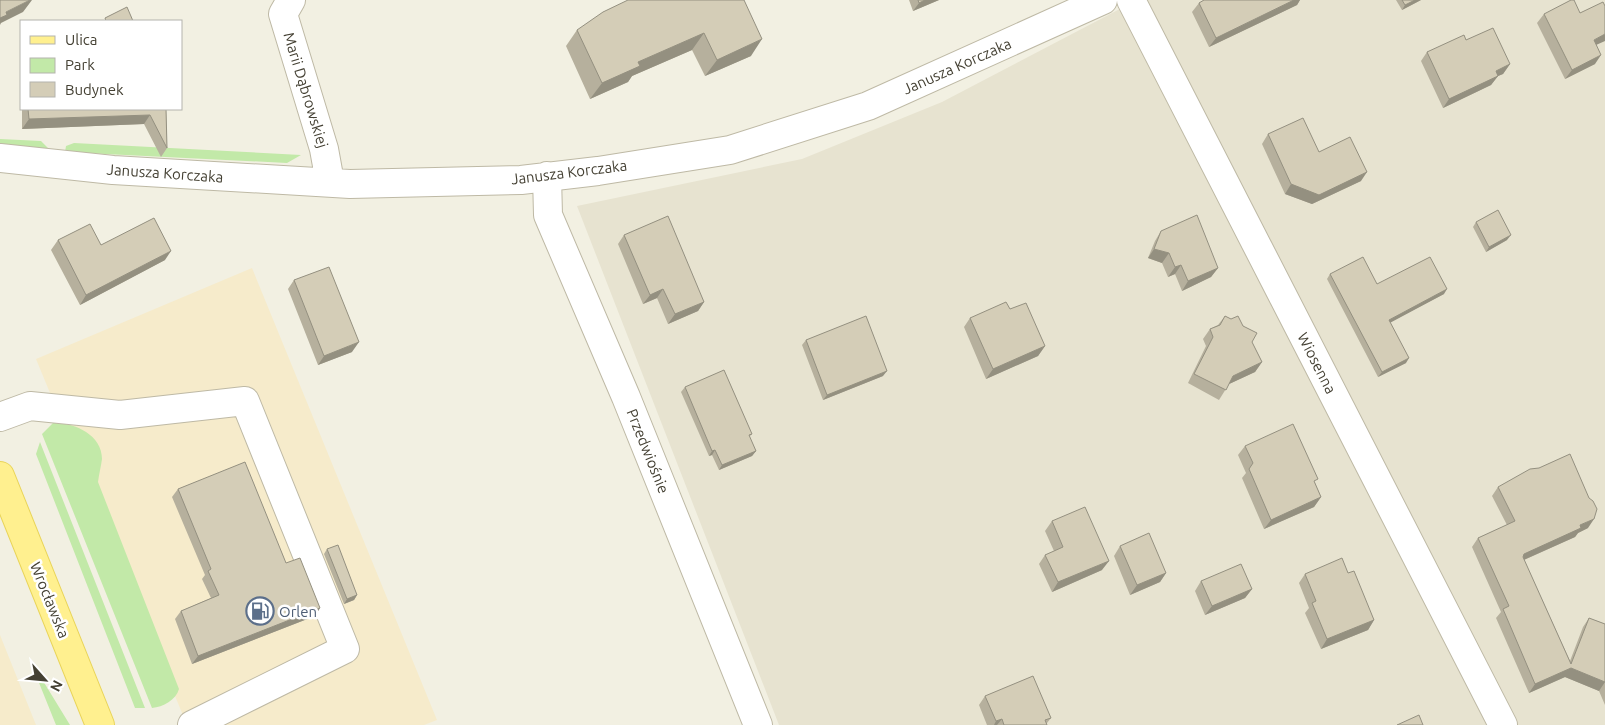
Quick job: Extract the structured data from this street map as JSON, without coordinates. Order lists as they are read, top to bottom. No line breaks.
{"streets":{"main road":["Wrocławska"],"street":["Janusza Korczaka","Marii Dąbrowskiej","Wiosenna","Przedwiośnie"]},"crossings":[["Janusza Korczaka","Marii Dąbrowskiej"],["Janusza Korczaka","Przedwiośnie"]],"places":{"fuel station":["Orlen"]},"legend":["Ulica","Park","Budynek"],"north":"bottom right"}
